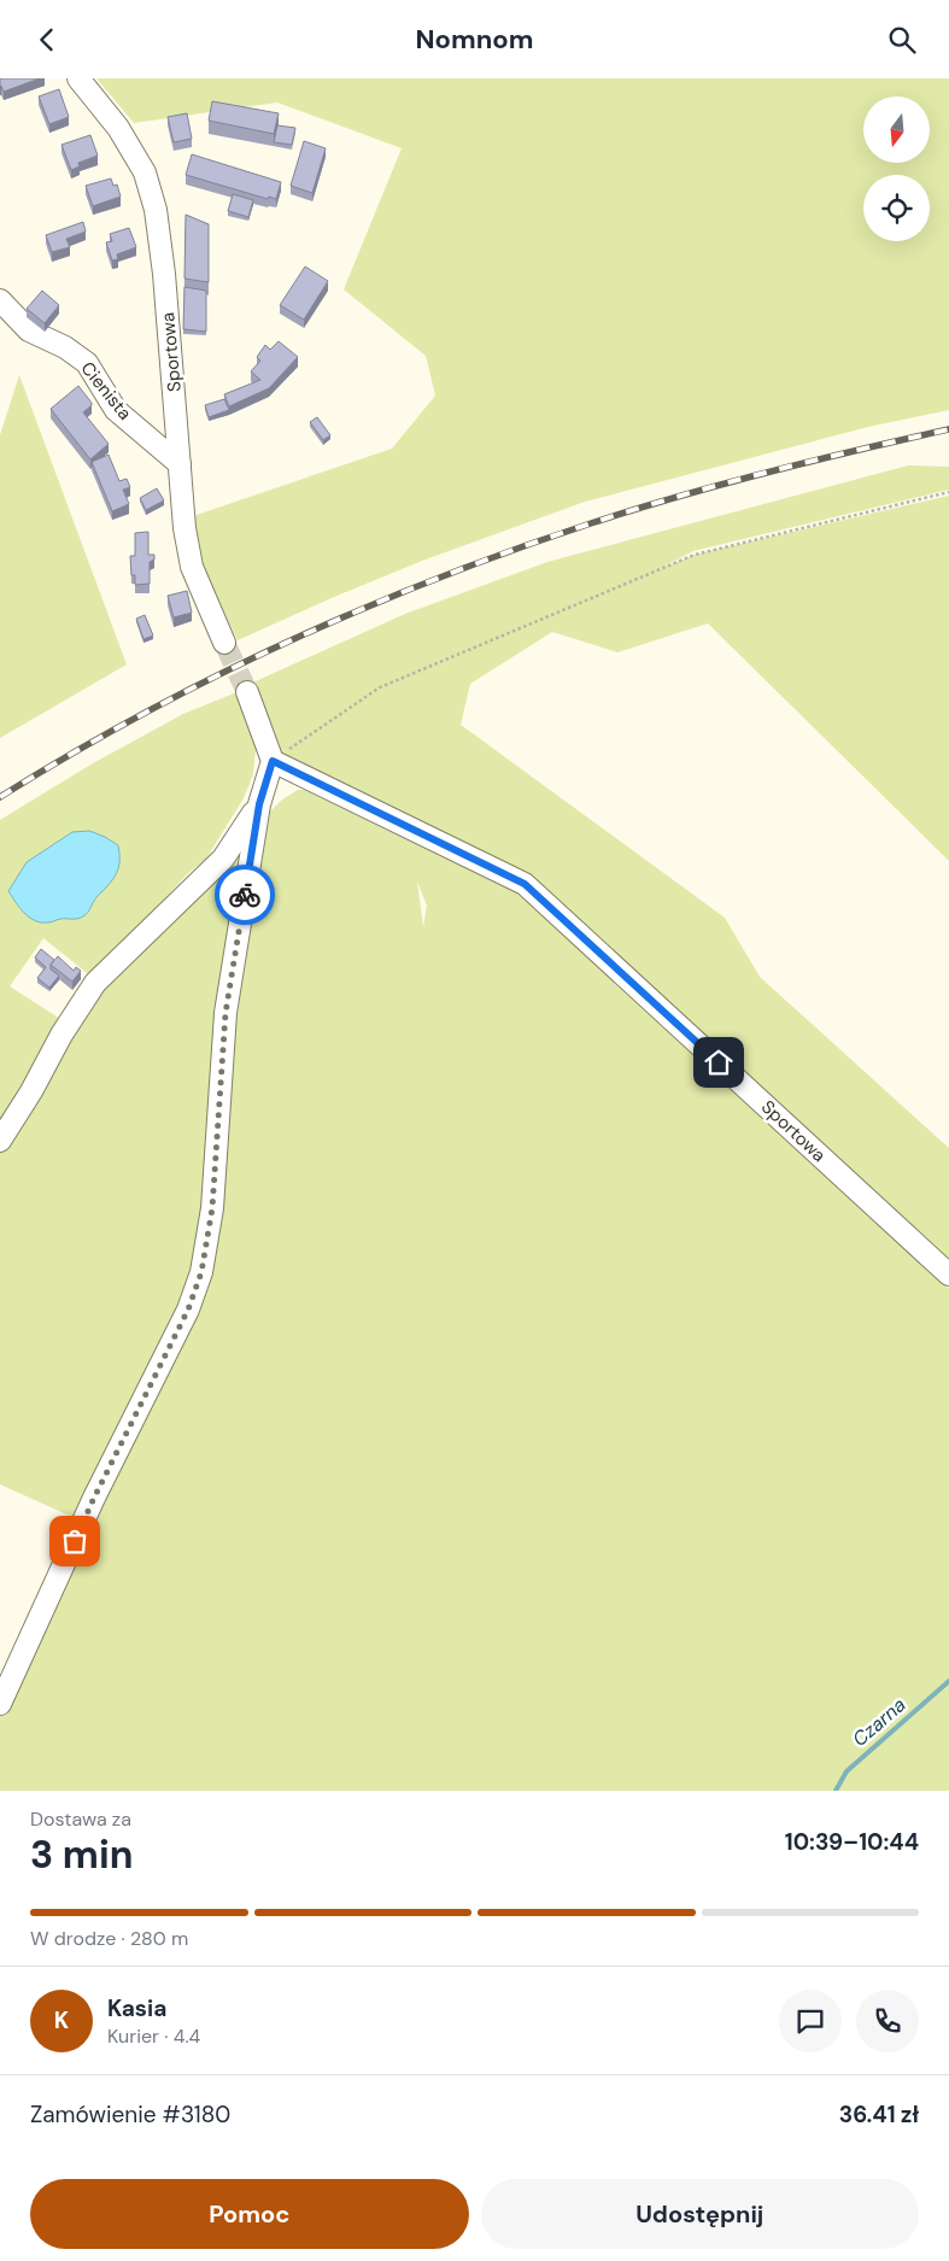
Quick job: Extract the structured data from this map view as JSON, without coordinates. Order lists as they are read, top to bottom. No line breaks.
{"streets":{"street":["Sportowa","Cienista"]},"crossings":[["Sportowa","Cienista"]],"water":["Czarna"],"north":"bottom","page":{"header":"Nomnom","heading":["3 min","Dostawa za","10:39–10:44"],"panel":["Kasia","Kurier · 4.4","Zamówienie #3180","36.41 zł"],"bar":"W drodze · 280 m","round":"K","buttons":["Pomoc","Udostępnij"]}}
